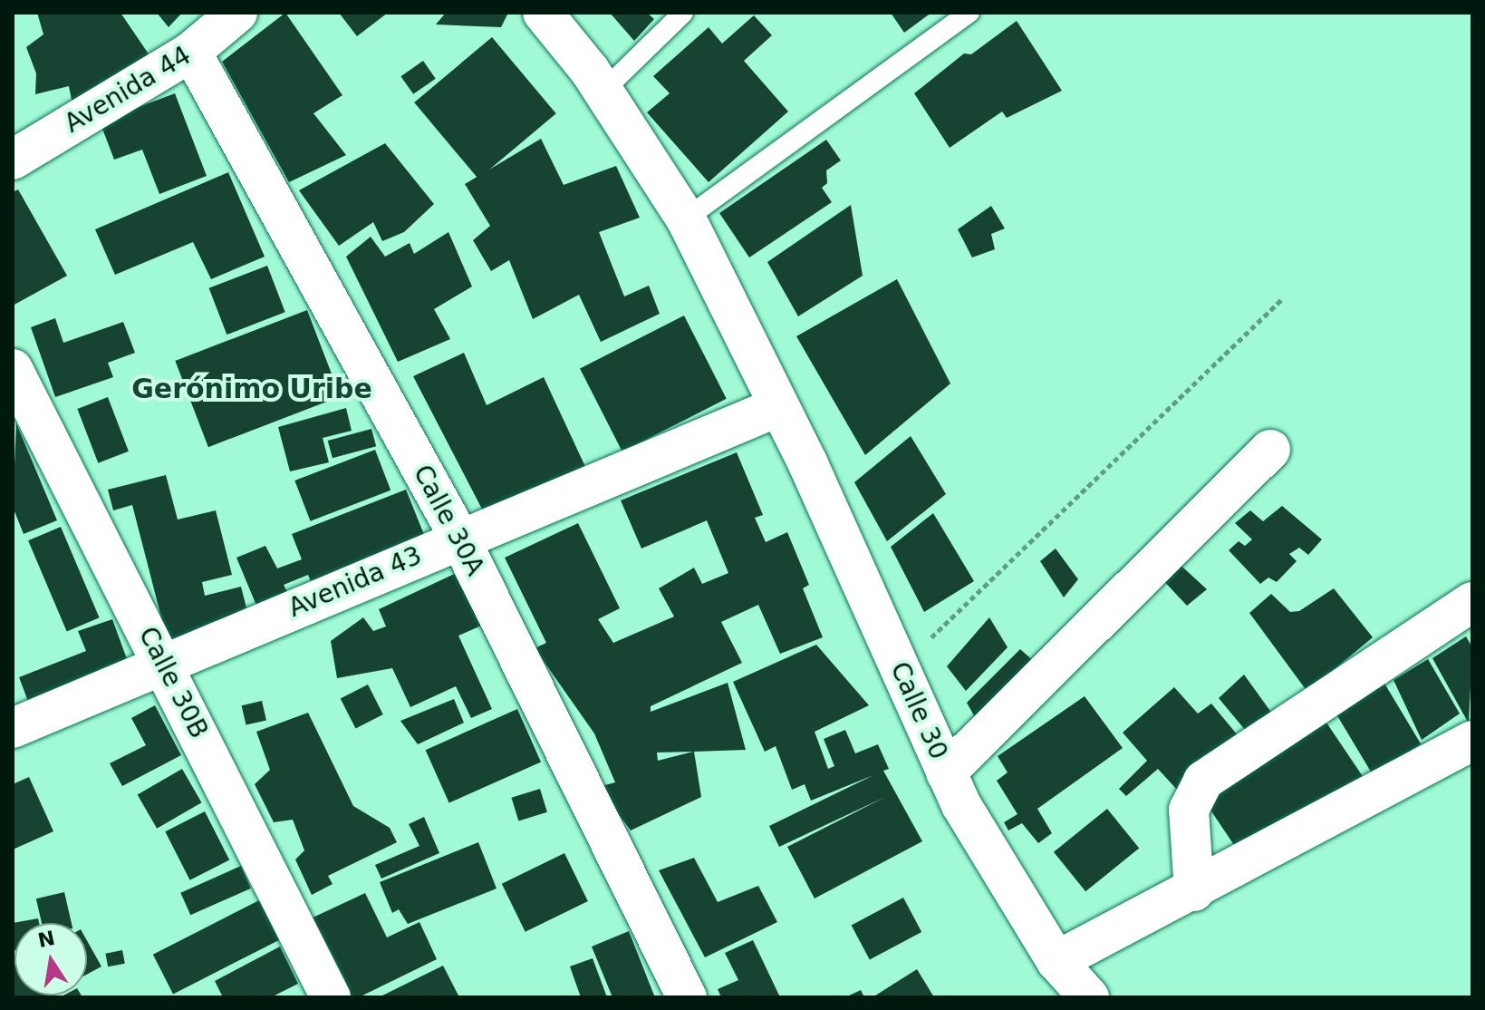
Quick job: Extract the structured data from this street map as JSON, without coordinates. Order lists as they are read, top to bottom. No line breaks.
{"streets":{"street":["Avenida 44","Calle 30A","Avenida 43","Calle 30B","Calle 30"]},"crossings":[["Avenida 44","Calle 30A"],["Calle 30A","Avenida 43"],["Avenida 43","Calle 30B"],["Avenida 43","Calle 30"]],"districts":["Gerónimo Uribe"],"north":"top"}
